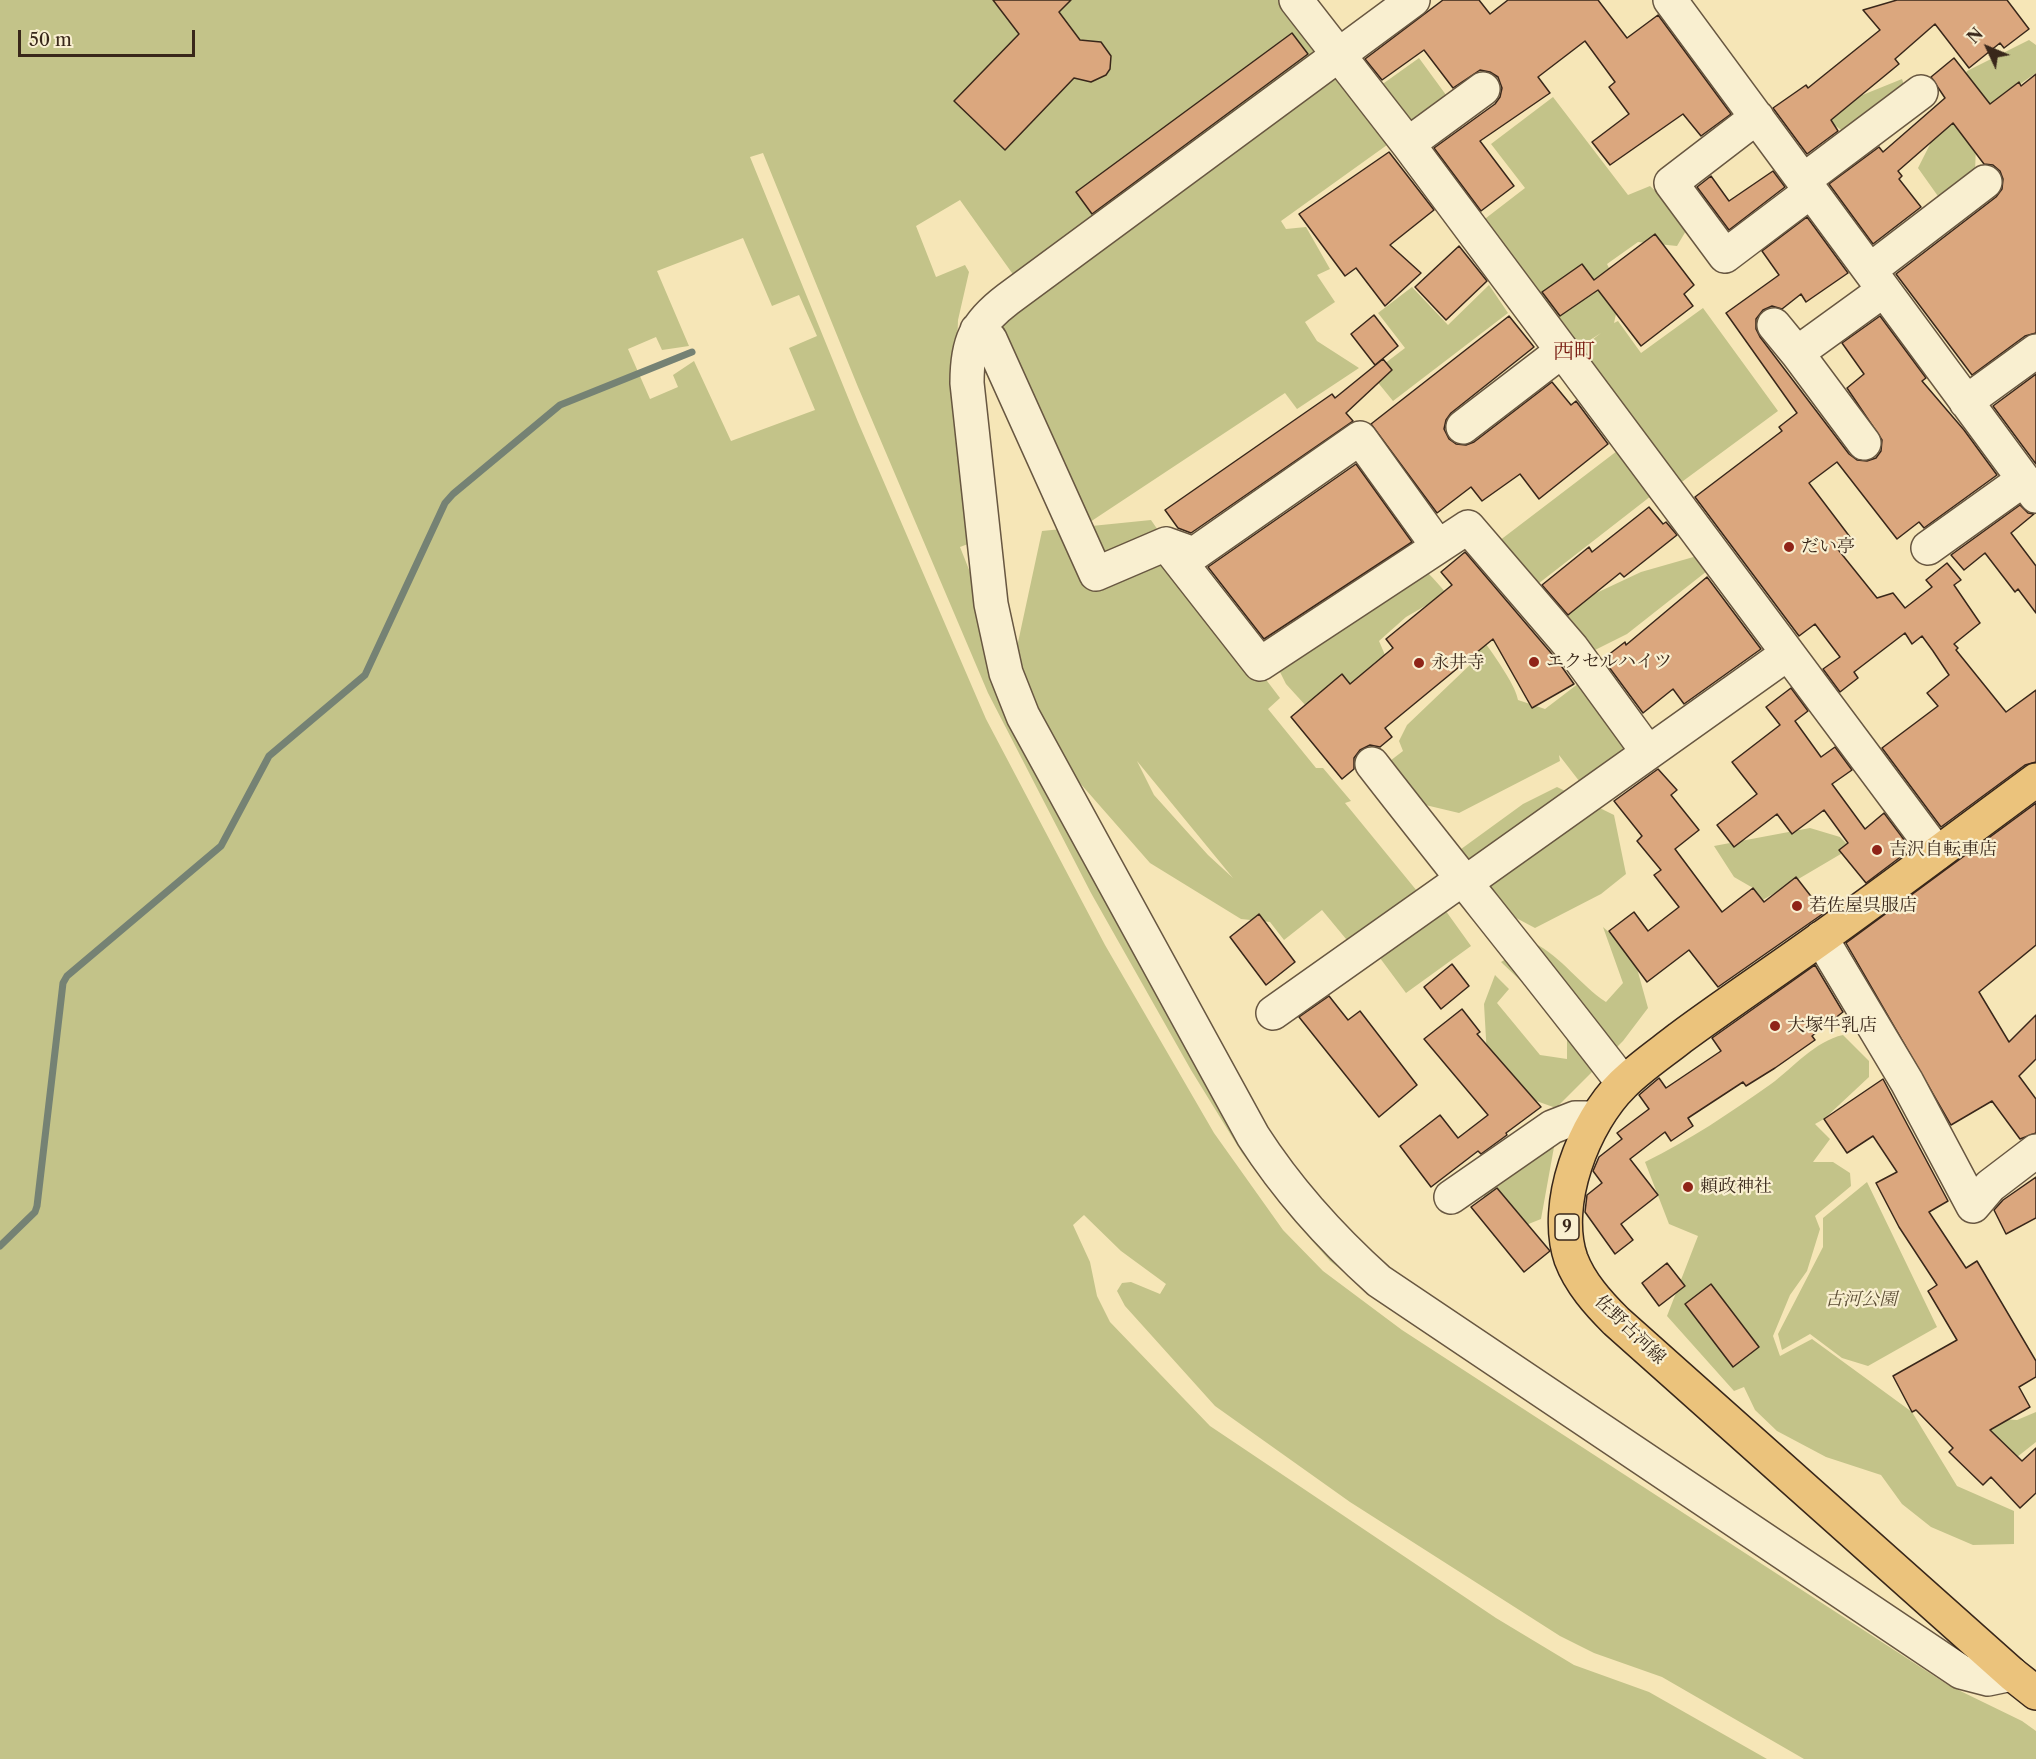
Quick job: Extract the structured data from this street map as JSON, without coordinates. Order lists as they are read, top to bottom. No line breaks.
{"streets":{"main road":["9","佐野古河線"]},"districts":["西町"],"parks":["古河公園"],"places":["だい亭","エクセルハイツ","永井寺","吉沢自転車店","若佐屋呉服店","大塚牛乳店","頼政神社"],"scale_bar":"50 m","north":"top left"}
